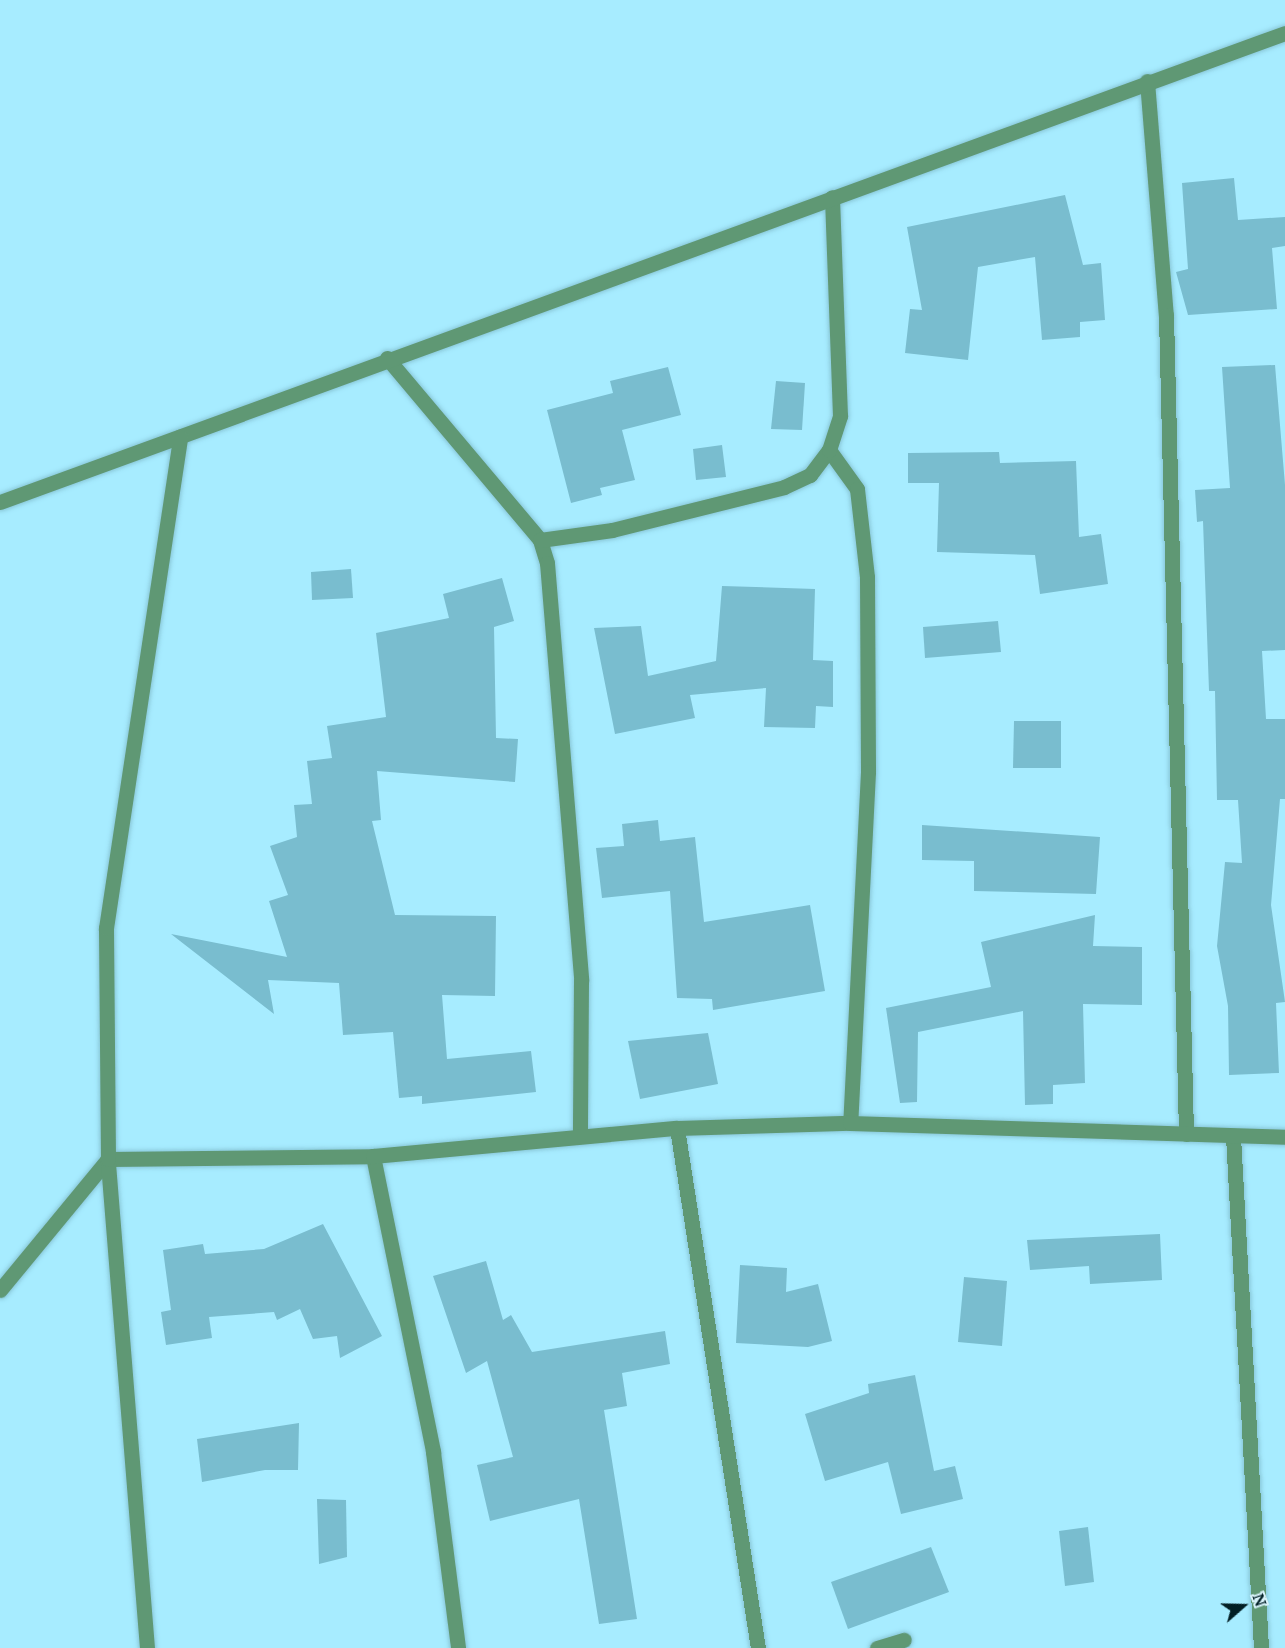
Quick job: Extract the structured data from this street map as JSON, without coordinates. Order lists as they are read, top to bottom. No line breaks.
{"north":"right"}
